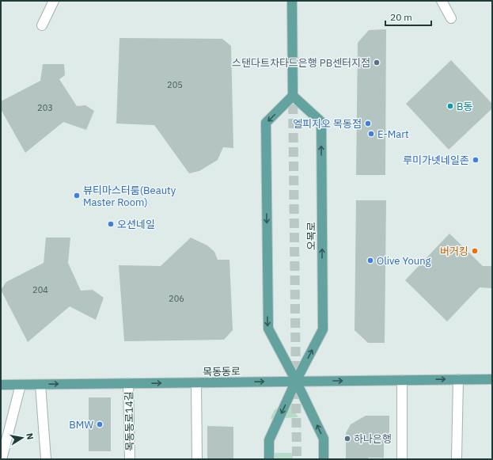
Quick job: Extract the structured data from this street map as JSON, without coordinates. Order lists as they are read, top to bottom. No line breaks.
{"streets":{"main road":["오목로","목동동로"],"street":["목동동로14길"]},"crossings":[["오목로","목동동로"],["목동동로","목동동로14길"]],"one_way":["목동동로"],"places":["스탠다트차타드은행 PB센터지점","B동","엘피지오 목동점","E-Mart","루미가넷네일존","뷰티마스터룸(Beauty Master Room)","오션네일","버거킹","Olive Young","BMW","하나은행"],"house_numbers":["205","203","204","206"],"scale_bar":"20 m","north":"right"}
